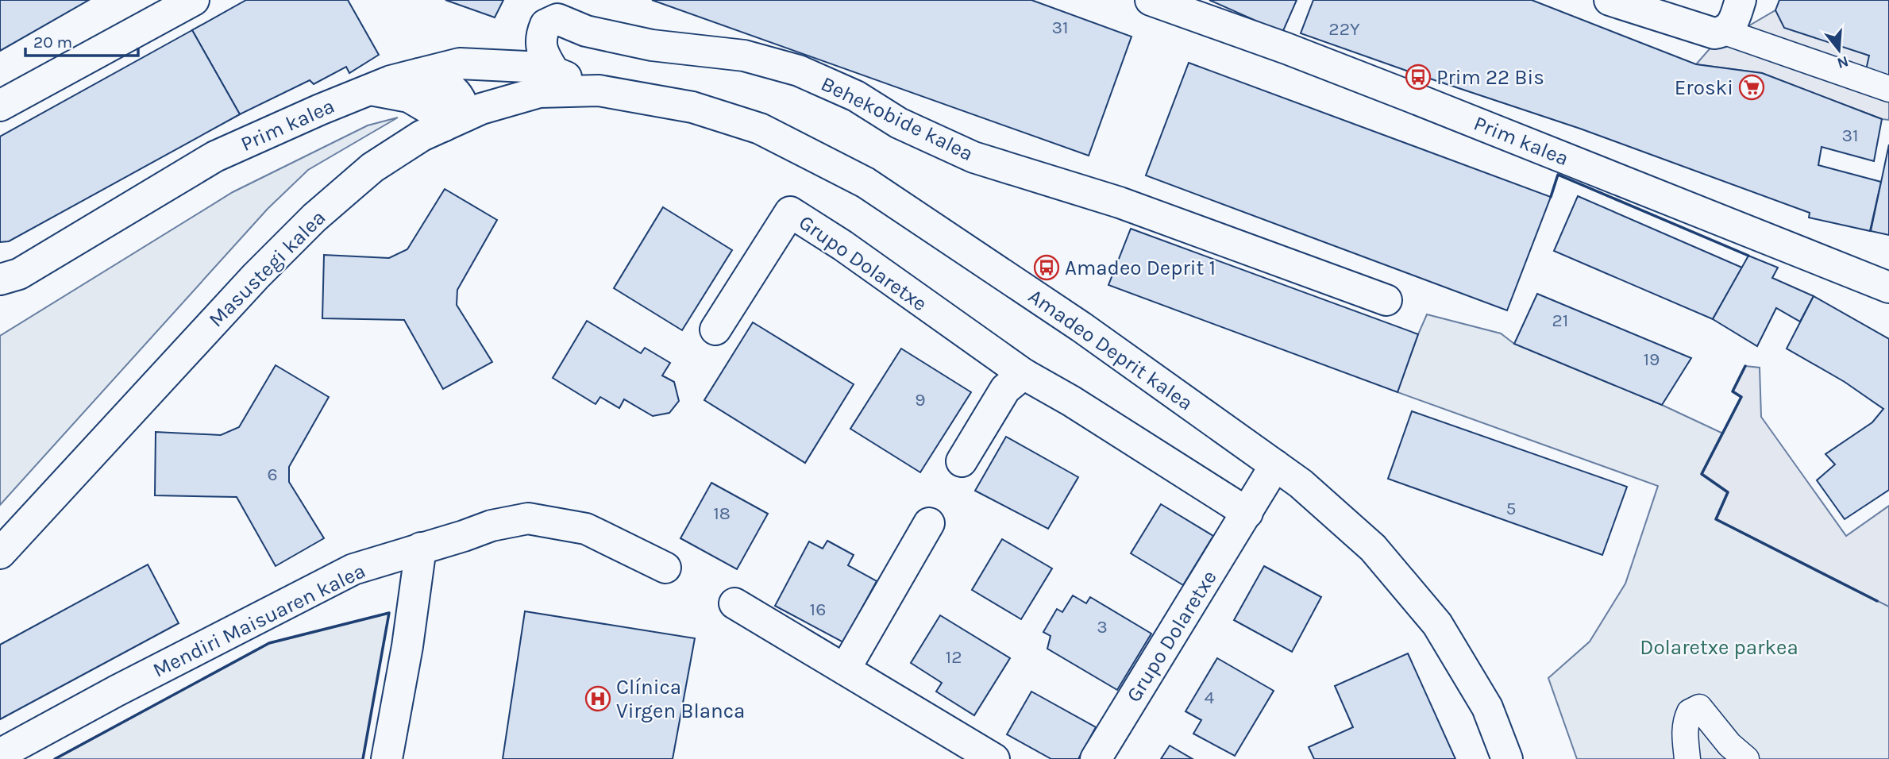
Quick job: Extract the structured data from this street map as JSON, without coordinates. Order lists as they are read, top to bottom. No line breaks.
{"streets":{"street":["Behekobide kalea","Prim kalea","Grupo Dolaretxe","Masustegi kalea","Amadeo Deprit kalea","Mendiri Maisuaren kalea"]},"crossings":[["Behekobide kalea","Prim kalea"],["Prim kalea","Masustegi kalea"],["Prim kalea","Amadeo Deprit kalea"],["Grupo Dolaretxe","Amadeo Deprit kalea"],["Masustegi kalea","Amadeo Deprit kalea"]],"parks":["Dolaretxe parkea"],"places":{"bus stop":["Prim 22 Bis","Amadeo Deprit 1"],"supermarket":["Eroski"],"hospital":["Clínica Virgen Blanca"]},"house_numbers":["31","22Y","31","21","19","9","6","5","18","16","3","12","4"],"scale_bar":"20 m","north":"bottom"}
